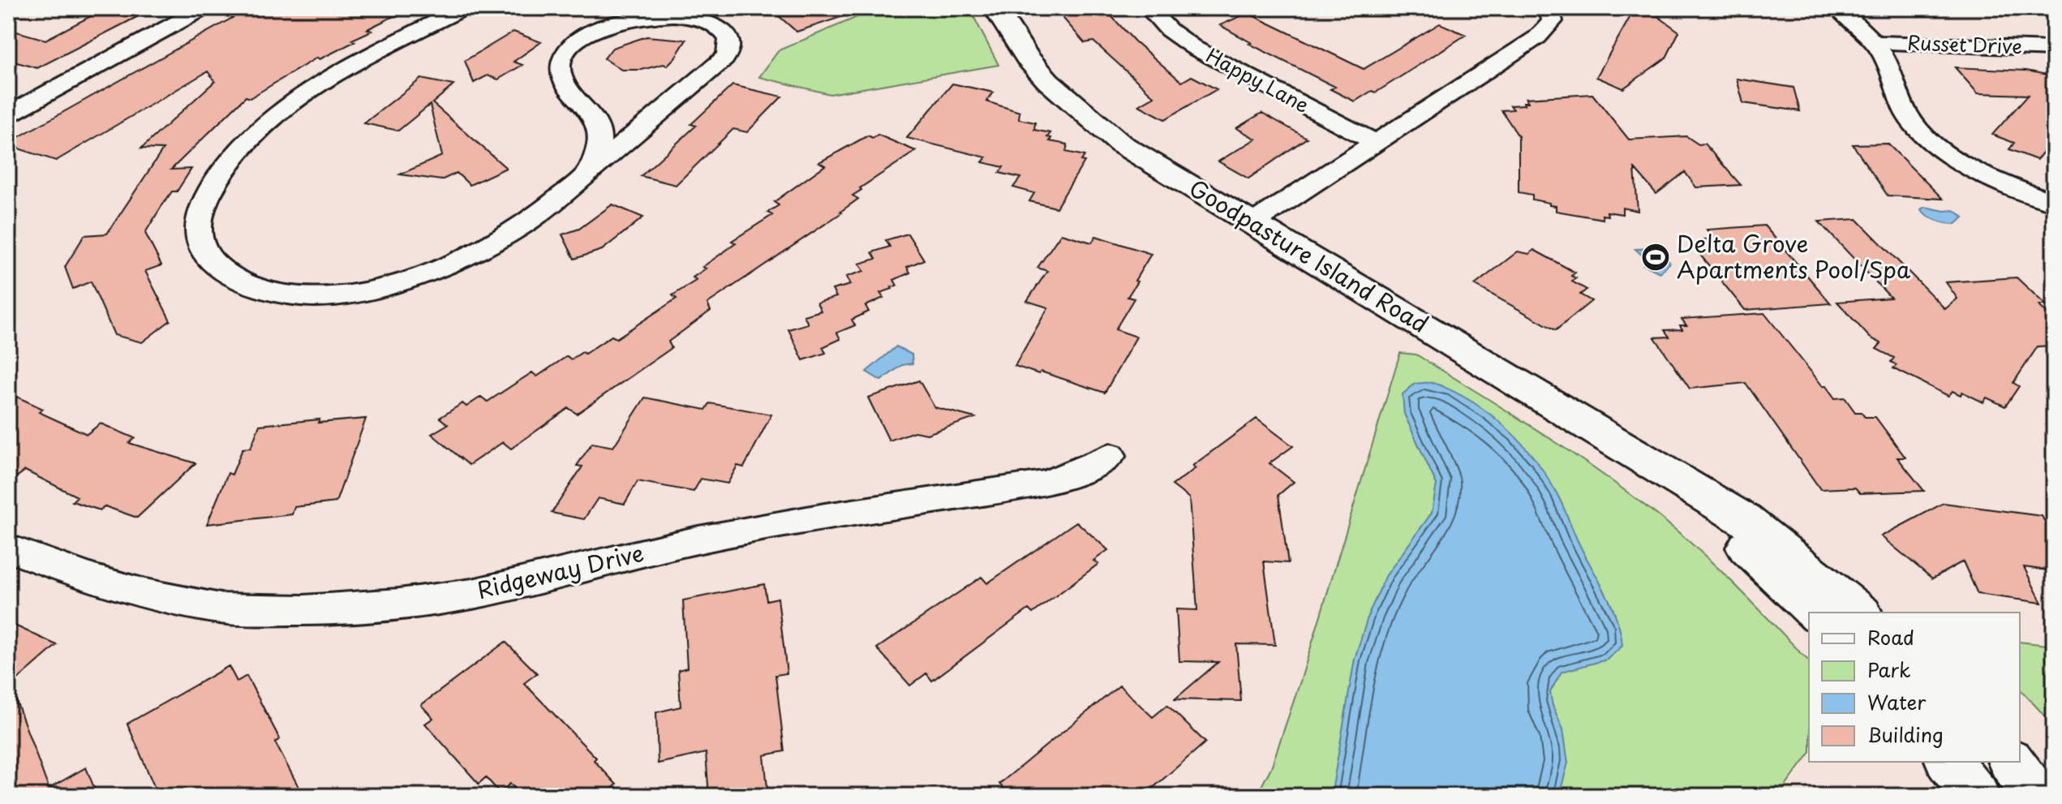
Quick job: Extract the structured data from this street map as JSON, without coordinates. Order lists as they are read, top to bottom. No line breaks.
{"streets":{"main road":["Goodpasture Island Road"],"street":["Russet Drive","Happy Lane","Ridgeway Drive"]},"places":{"sports":["Delta Grove Apartments Pool/Spa"]},"legend":["Road","Park","Water","Building"]}
